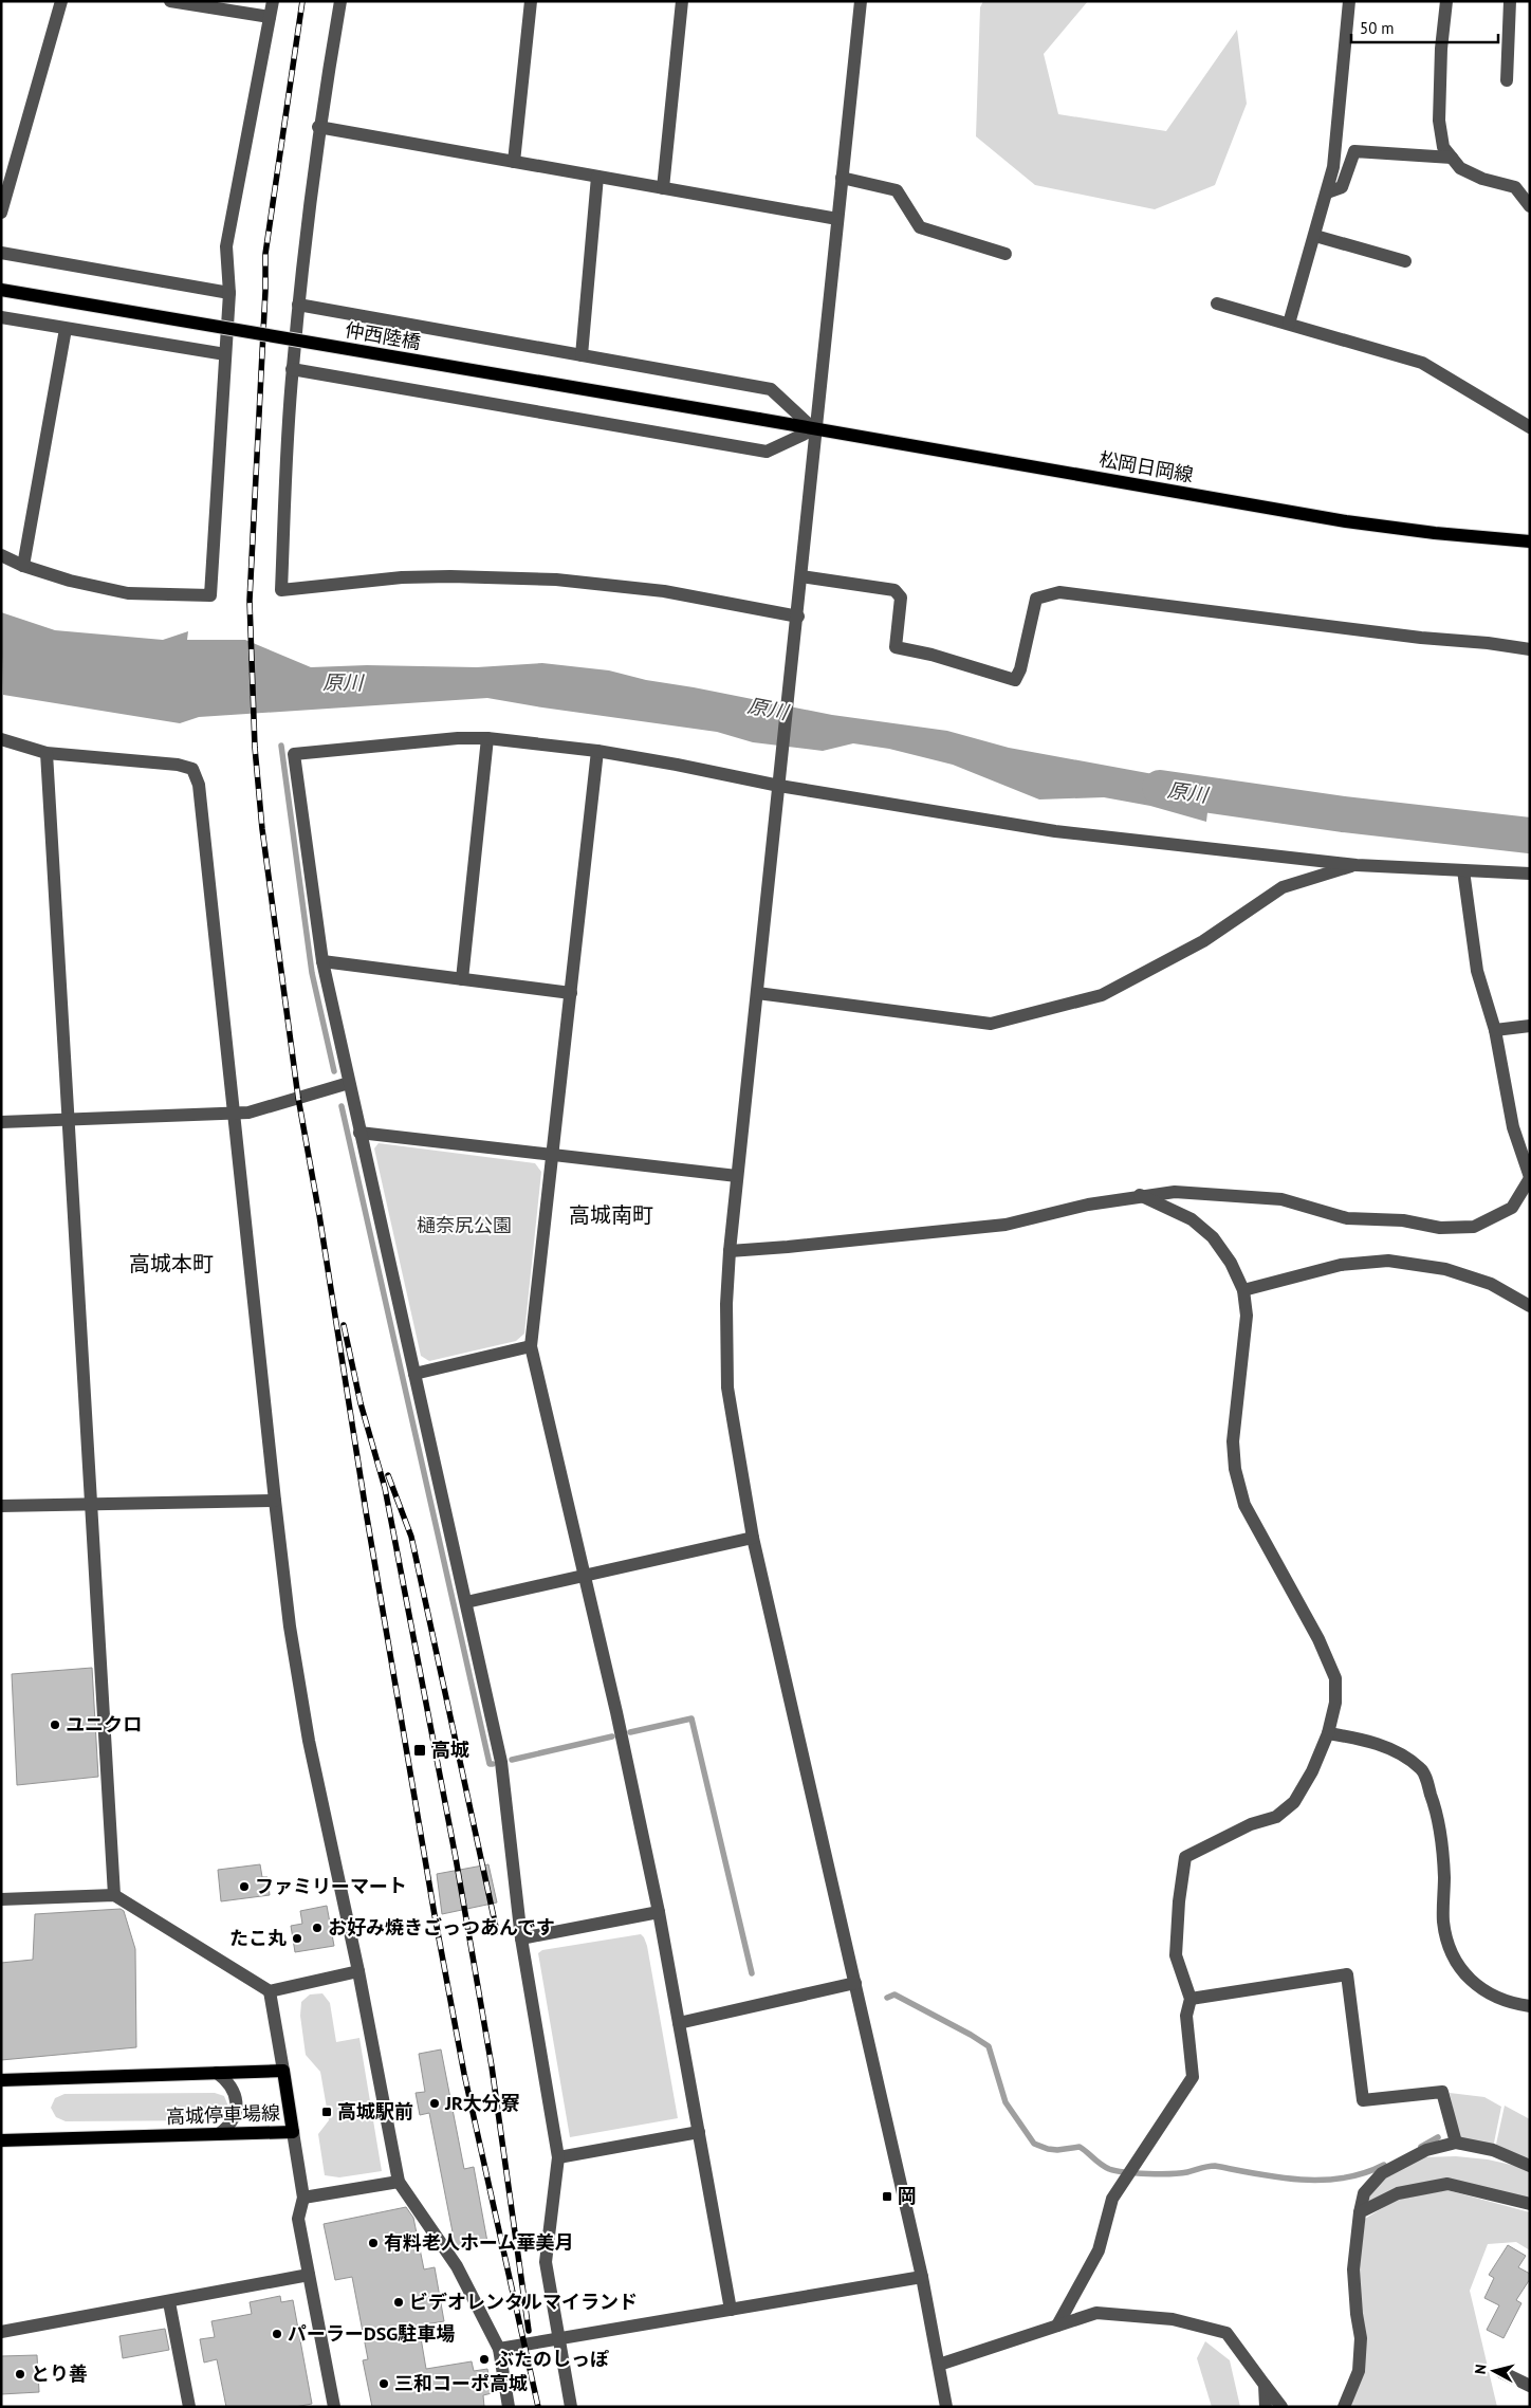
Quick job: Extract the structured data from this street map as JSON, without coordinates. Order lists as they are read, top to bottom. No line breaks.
{"streets":{"main road":["仲西陸橋","松岡日岡線","高城停車場線"]},"crossings":[["仲西陸橋","松岡日岡線"]],"districts":["高城南町","高城本町"],"water":["原川"],"parks":["樋奈尻公園"],"places":{"other":["ユニクロ","ファミリーマート","お好み焼きごっつあんです","たこ丸","JR大分寮","有料老人ホーム華美月","ビデオレンタルマイランド","パーラーDSG駐車場","ぶたのしっぽ","とり善","三和コーポ高城"],"transit":["高城","高城駅前","岡"]},"scale_bar":"50 m","north":"left"}
